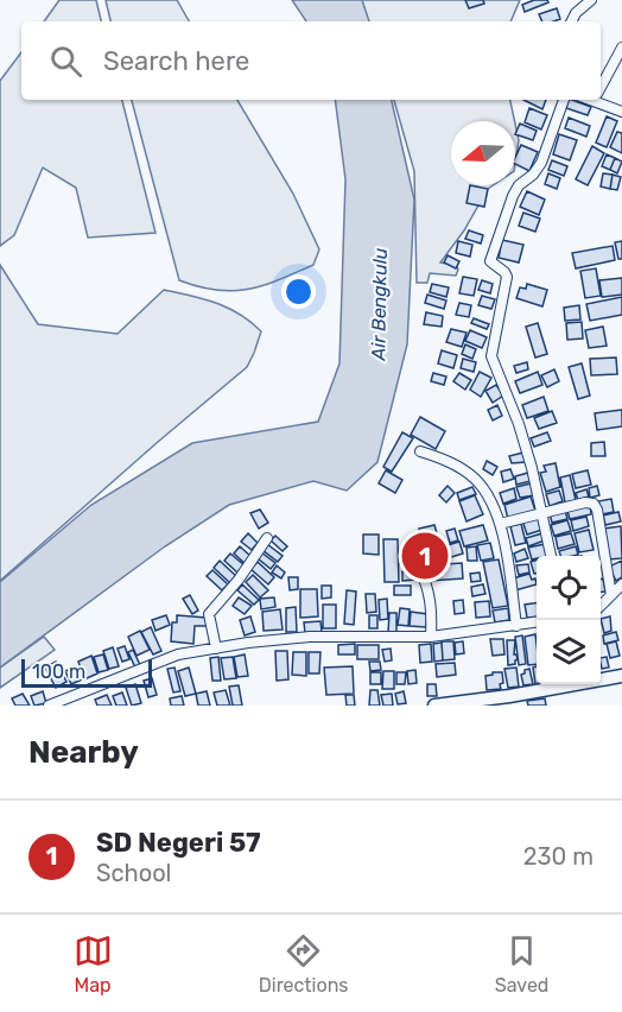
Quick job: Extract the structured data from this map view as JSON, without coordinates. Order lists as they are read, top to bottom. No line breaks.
{"water":["Air Bengkulu"],"scale_bar":"100 m","north":"left","page":{"search":"Search here","pins":"1","scale":"100 m","heading":"Nearby","list":[{"mark":"1","name":"SD Negeri 57","note":"School","value":"230 m"}],"nav":["Map","Directions","Saved"]}}
